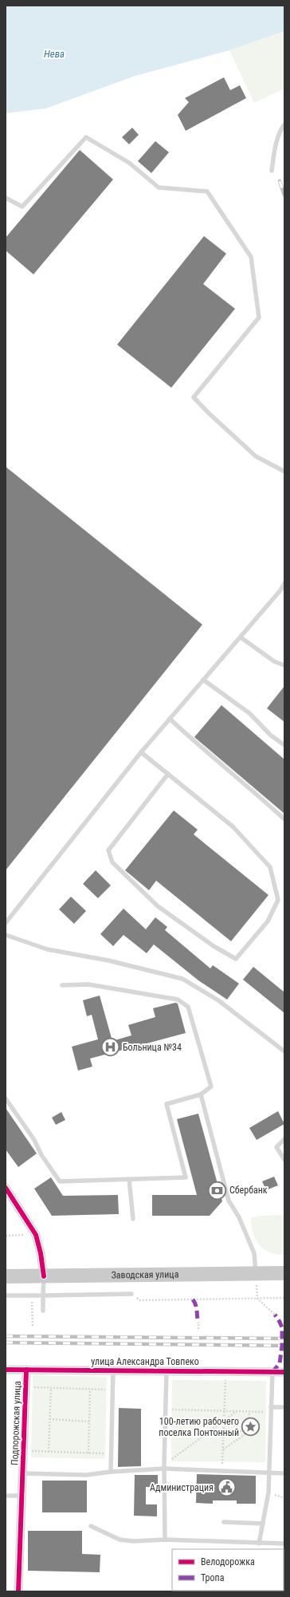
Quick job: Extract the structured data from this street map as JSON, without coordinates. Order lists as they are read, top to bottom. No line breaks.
{"streets":{"main road":["Заводская улица"],"street":["улица Александра Товпеко","Подпорожская улица"]},"crossings":[["улица Александра Товпеко","Подпорожская улица"]],"water":["Нева"],"places":{"hospital":["Больница №34"],"bank":["Сбербанк"],"place":["100-летию рабочего поселка Понтонный"],"public building":["Администрация"]},"legend":["Велодорожка","Тропа"]}
